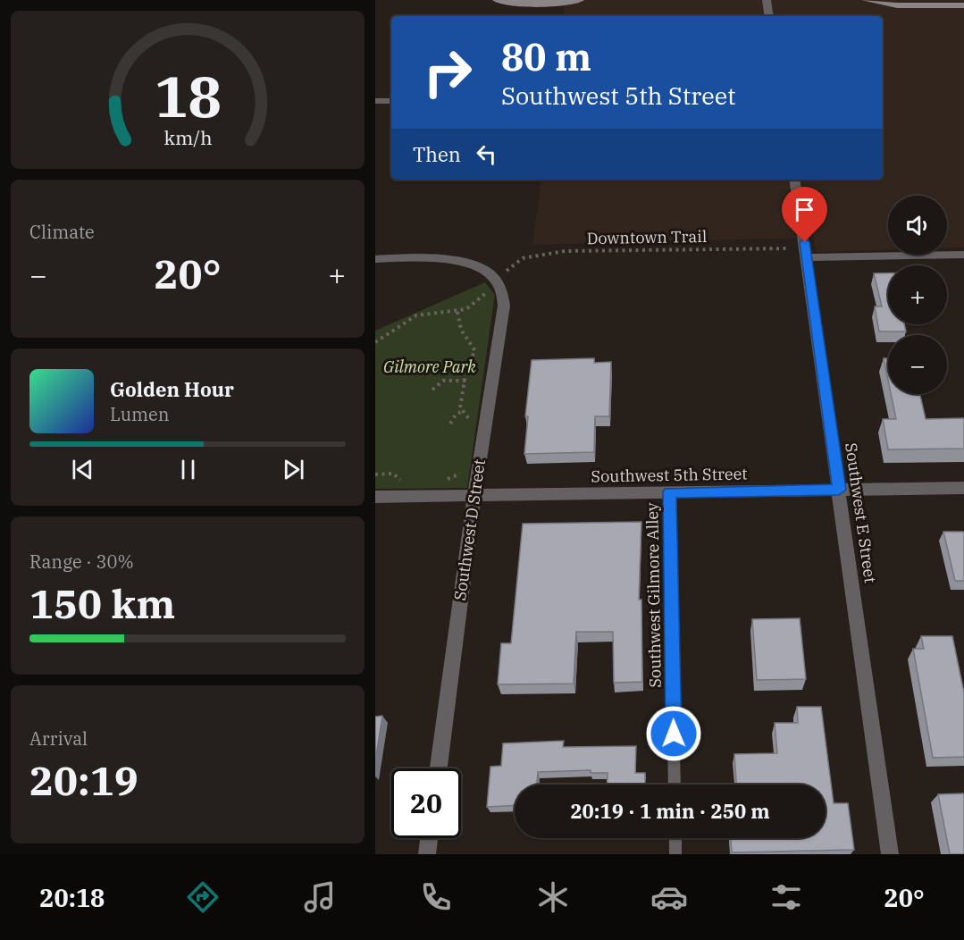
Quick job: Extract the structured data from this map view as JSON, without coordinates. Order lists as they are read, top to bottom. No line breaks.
{"streets":{"street":["Southwest 5th Street","Southwest E Street","Southwest D Street"],"lane":["Southwest Gilmore Alley"],"path":["Downtown Trail"]},"crossings":[["Downtown Trail","Southwest D Street"],["Southwest 5th Street","Southwest E Street"],["Southwest 5th Street","Southwest D Street"],["Southwest 5th Street","Southwest Gilmore Alley"]],"parks":["Gilmore Park"],"page":{"turn":["80 m","Southwest 5th Street"],"then":"Then","tile":["Climate",["Range · 30%","150 km"],["Arrival","20:19"]],"map_buttons":["+","−"],"heat":["−","20°","+"],"song":["Golden Hour","Lumen"],"limit":"20","trip":"20:19 · 1 min · 250 m","tabs":["20:18","20°"],"gauge":["18","km/h"]}}
